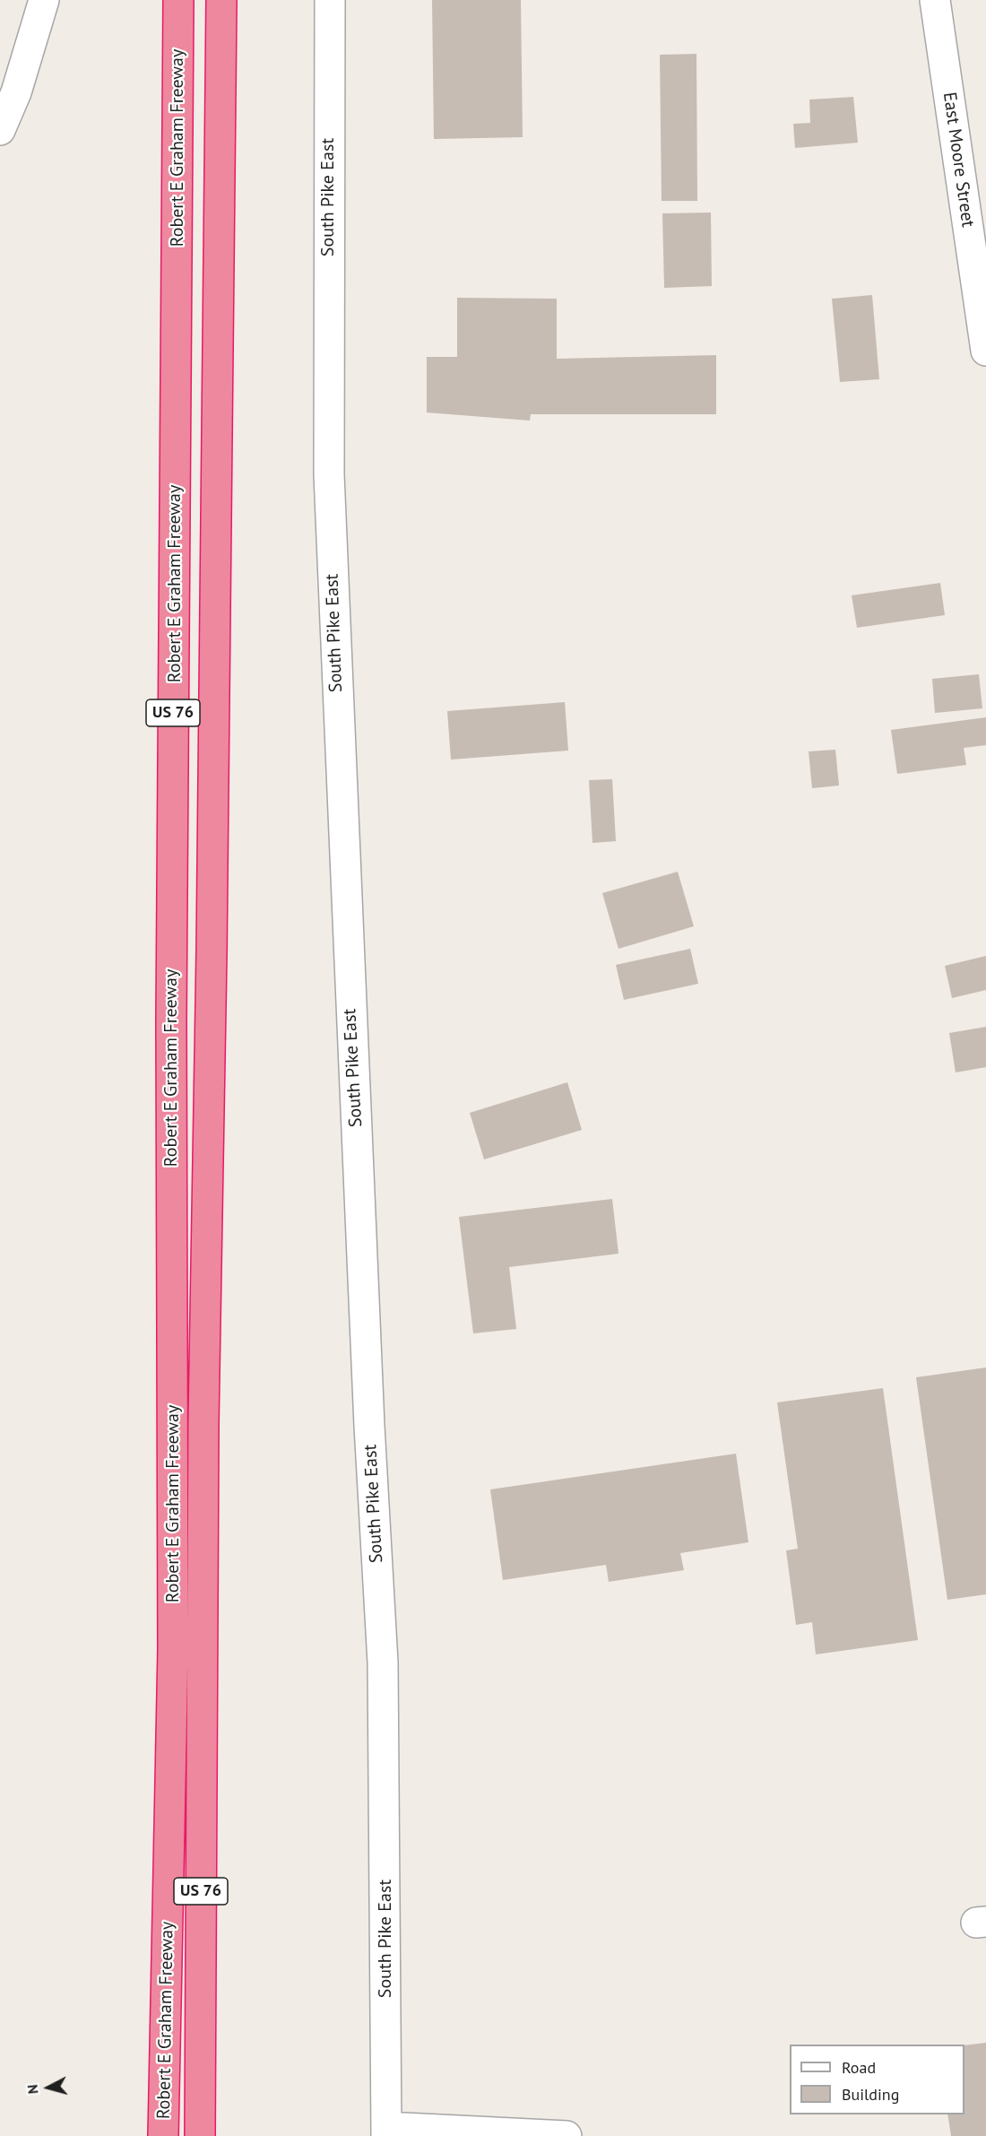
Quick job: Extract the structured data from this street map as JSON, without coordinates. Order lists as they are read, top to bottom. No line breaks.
{"streets":{"highway":["Robert E Graham Freeway","US 76"],"street":["East Moore Street","South Pike East"]},"legend":["Road","Building"],"north":"left"}
